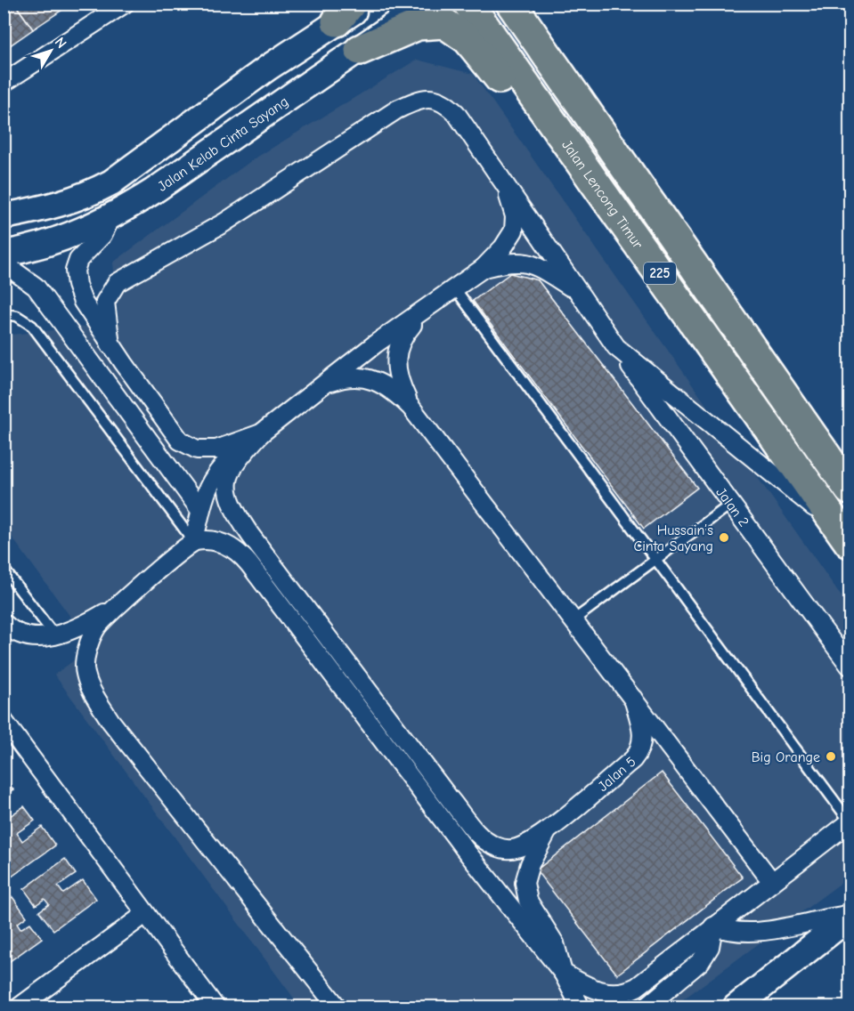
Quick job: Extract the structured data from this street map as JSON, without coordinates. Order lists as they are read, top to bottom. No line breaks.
{"streets":{"highway":["Jalan Lencong Timur","225"],"main road":["Jalan Kelab Cinta Sayang"],"street":["Jalan 2","Jalan 5"]},"places":["Hussain’s Cinta Sayang","Big Orange"],"north":"top right"}
